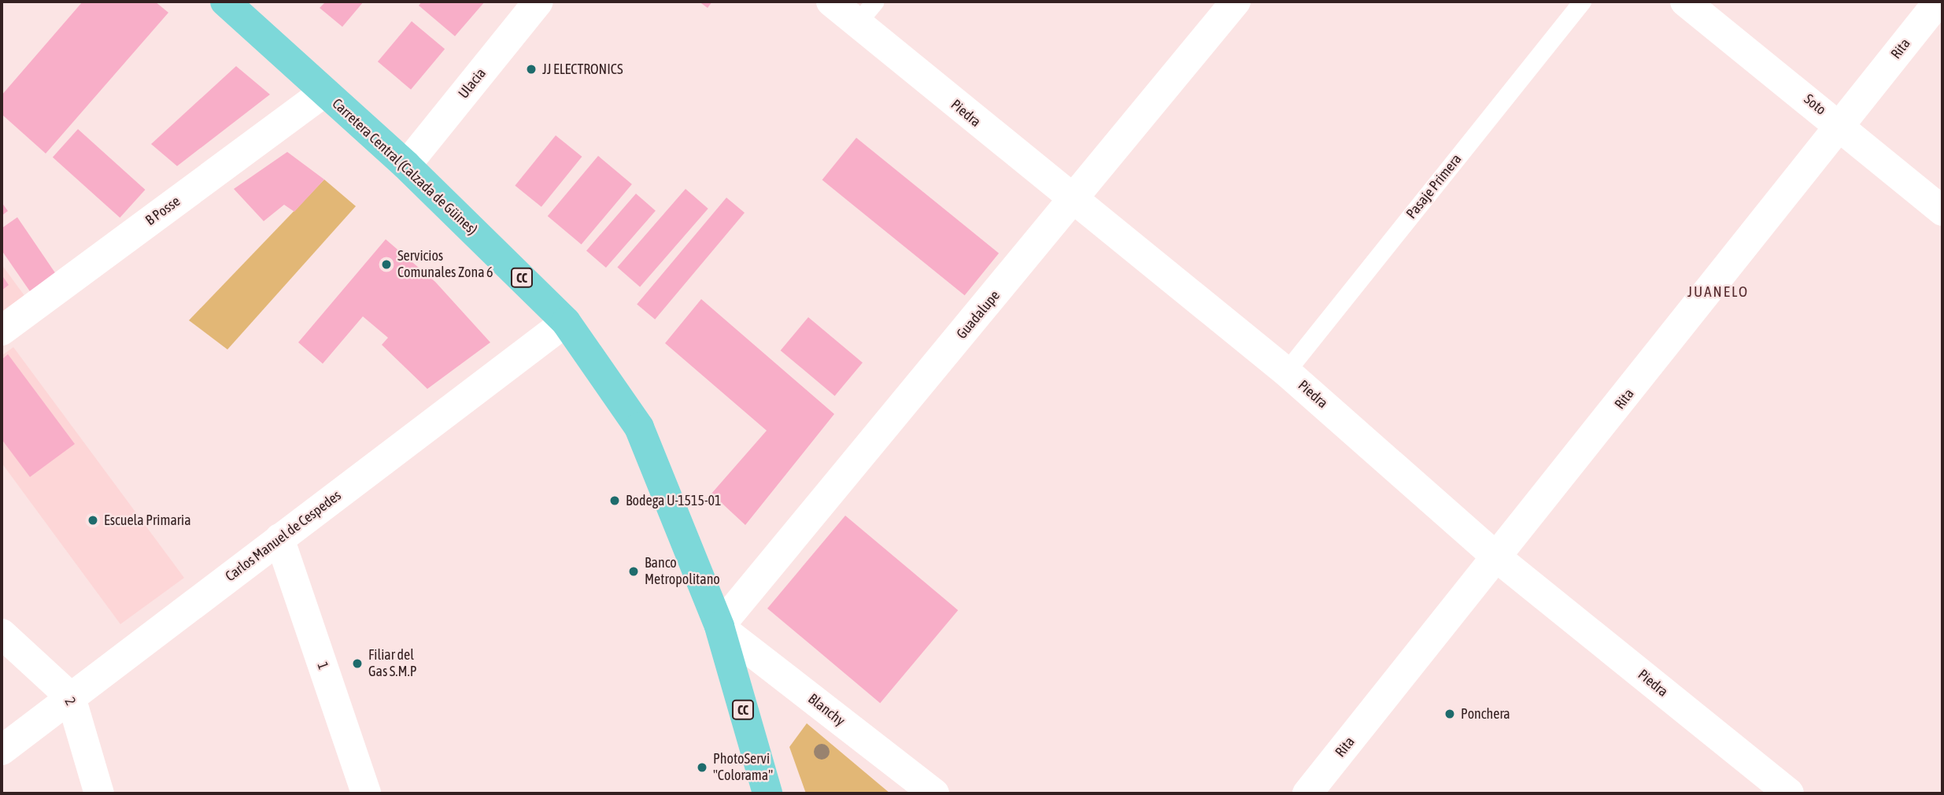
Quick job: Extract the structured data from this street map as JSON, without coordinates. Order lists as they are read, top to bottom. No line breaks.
{"streets":{"main road":["Carretera Central (Calzada de Güines)","CC"],"street":["Rita","Ulacia","Soto","Piedra","B Posse","Guadalupe","Carlos Manuel de Cespedes","1","2","Blanchy"],"lane":["Pasaje Primera"]},"crossings":[["Rita","Soto"],["Rita","Piedra"],["Ulacia","Carretera Central (Calzada de Güines)"],["Piedra","Pasaje Primera"],["Piedra","Guadalupe"],["Carretera Central (Calzada de Güines)","B Posse"],["Carretera Central (Calzada de Güines)","Guadalupe"],["Carretera Central (Calzada de Güines)","Carlos Manuel de Cespedes"],["Carretera Central (Calzada de Güines)","Blanchy"],["Guadalupe","Blanchy"],["Carlos Manuel de Cespedes","1"],["Carlos Manuel de Cespedes","2"]],"districts":["JUANELO"],"places":["JJ ELECTRONICS","Servicios Comunales Zona 6","Bodega U-1515-01","Escuela Primaria","Banco Metropolitano","Filiar del Gas S.M.P","Ponchera","PhotoServi \"Colorama\""]}
